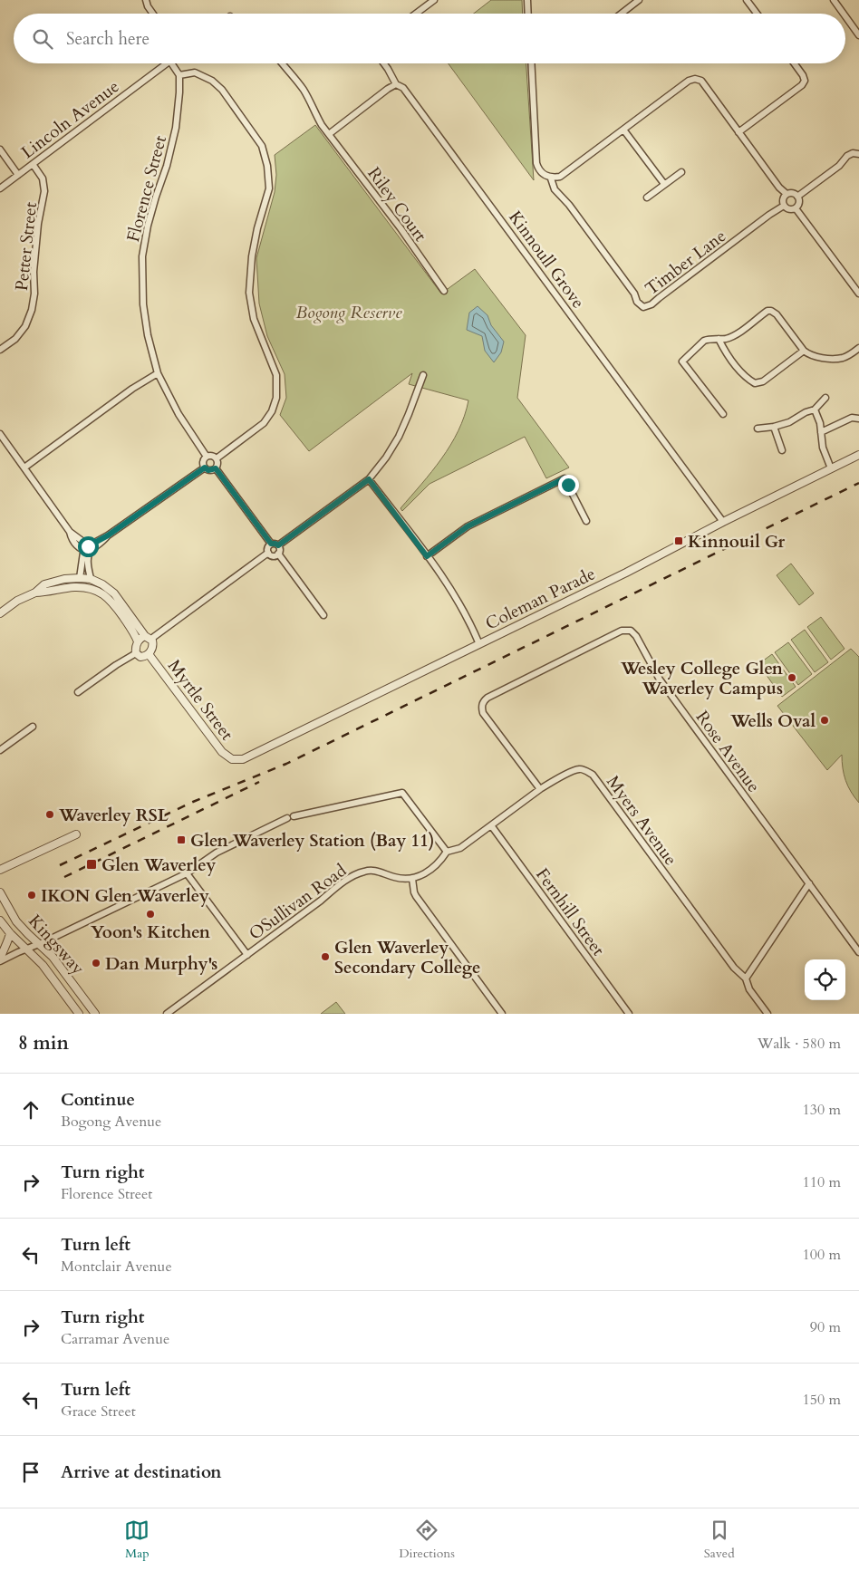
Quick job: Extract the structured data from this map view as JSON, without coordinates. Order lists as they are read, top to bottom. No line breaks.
{"streets":{"street":["Lincoln Avenue","Florence Street","Riley Court","Petter Street","Kinnoull Grove","Timber Lane","Coleman Parade","Myrtle Street","Rose Avenue","Myers Avenue","OSullivan Road","Fernhill Street","Kingsway"]},"crossings":[["Lincoln Avenue","Petter Street"],["Kinnoull Grove","Coleman Parade"],["Coleman Parade","Myrtle Street"],["Rose Avenue","Myers Avenue"]],"parks":["Bogong Reserve"],"places":{"transit":["Kinnouil Gr","Glen Waverley Station (Bay 11)","Glen Waverley"],"other":["Wesley College Glen Waverley Campus","Wells Oval","Waverley RSL","IKON Glen Waverley","Yoon's Kitchen","Glen Waverley Secondary College","Dan Murphy's"]},"page":{"search":"Search here","heading":["8 min","Walk · 580 m"],"list":[["Continue","Bogong Avenue","130 m"],["Turn right","Florence Street","110 m"],["Turn left","Montclair Avenue","100 m"],["Turn right","Carramar Avenue","90 m"],["Turn left","Grace Street","150 m"],"Arrive at destination"],"nav":["Map","Directions","Saved"]}}
